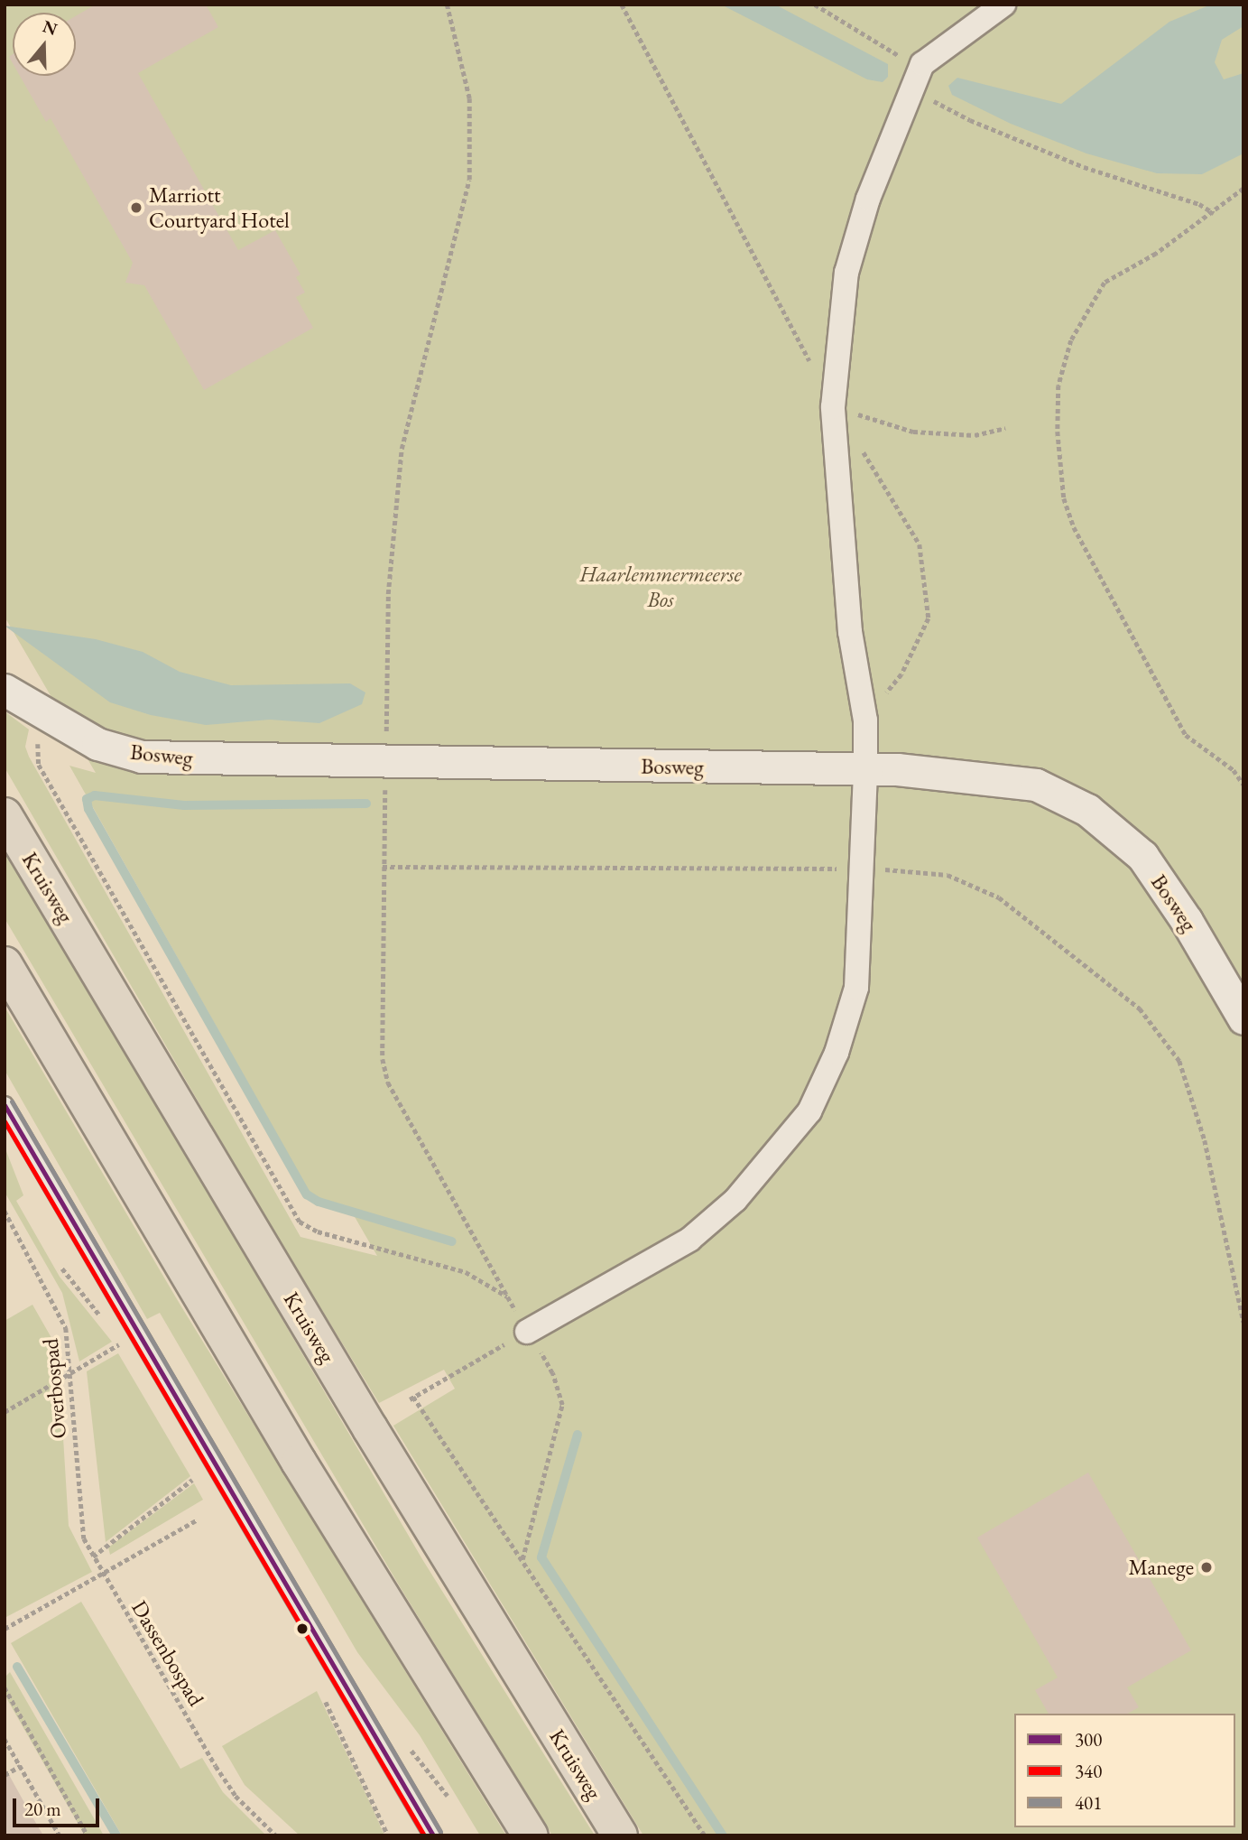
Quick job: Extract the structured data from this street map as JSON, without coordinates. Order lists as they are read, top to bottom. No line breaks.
{"streets":{"highway":["Kruisweg"],"street":["Bosweg"],"path":["Overbospad","Dassenbospad"]},"crossings":[["Overbospad","Dassenbospad"]],"parks":["Haarlemmermeerse Bos"],"places":["Marriott Courtyard Hotel","Manege"],"lines":["transit line 401","transit line 300","transit line 340"],"legend":["300","340","401"],"scale_bar":"20 m","north":"top"}
